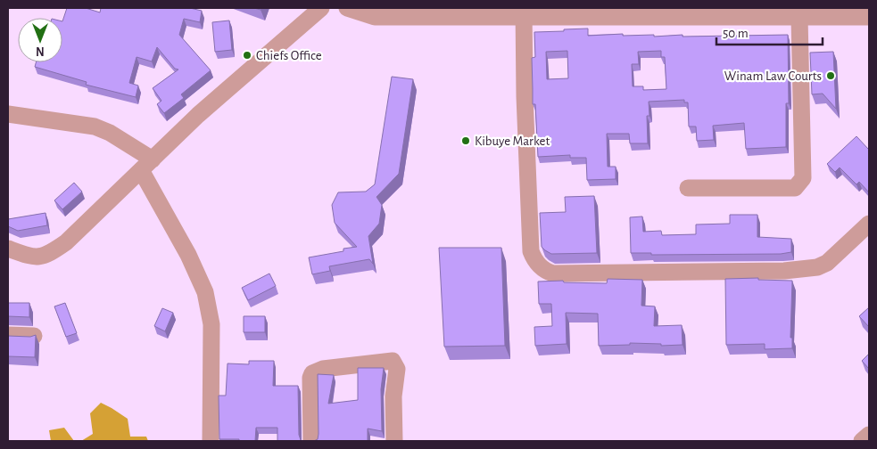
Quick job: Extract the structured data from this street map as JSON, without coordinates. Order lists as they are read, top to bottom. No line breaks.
{"places":["Chiefs Office","Winam Law Courts","Kibuye Market"],"scale_bar":"50 m","north":"bottom"}
